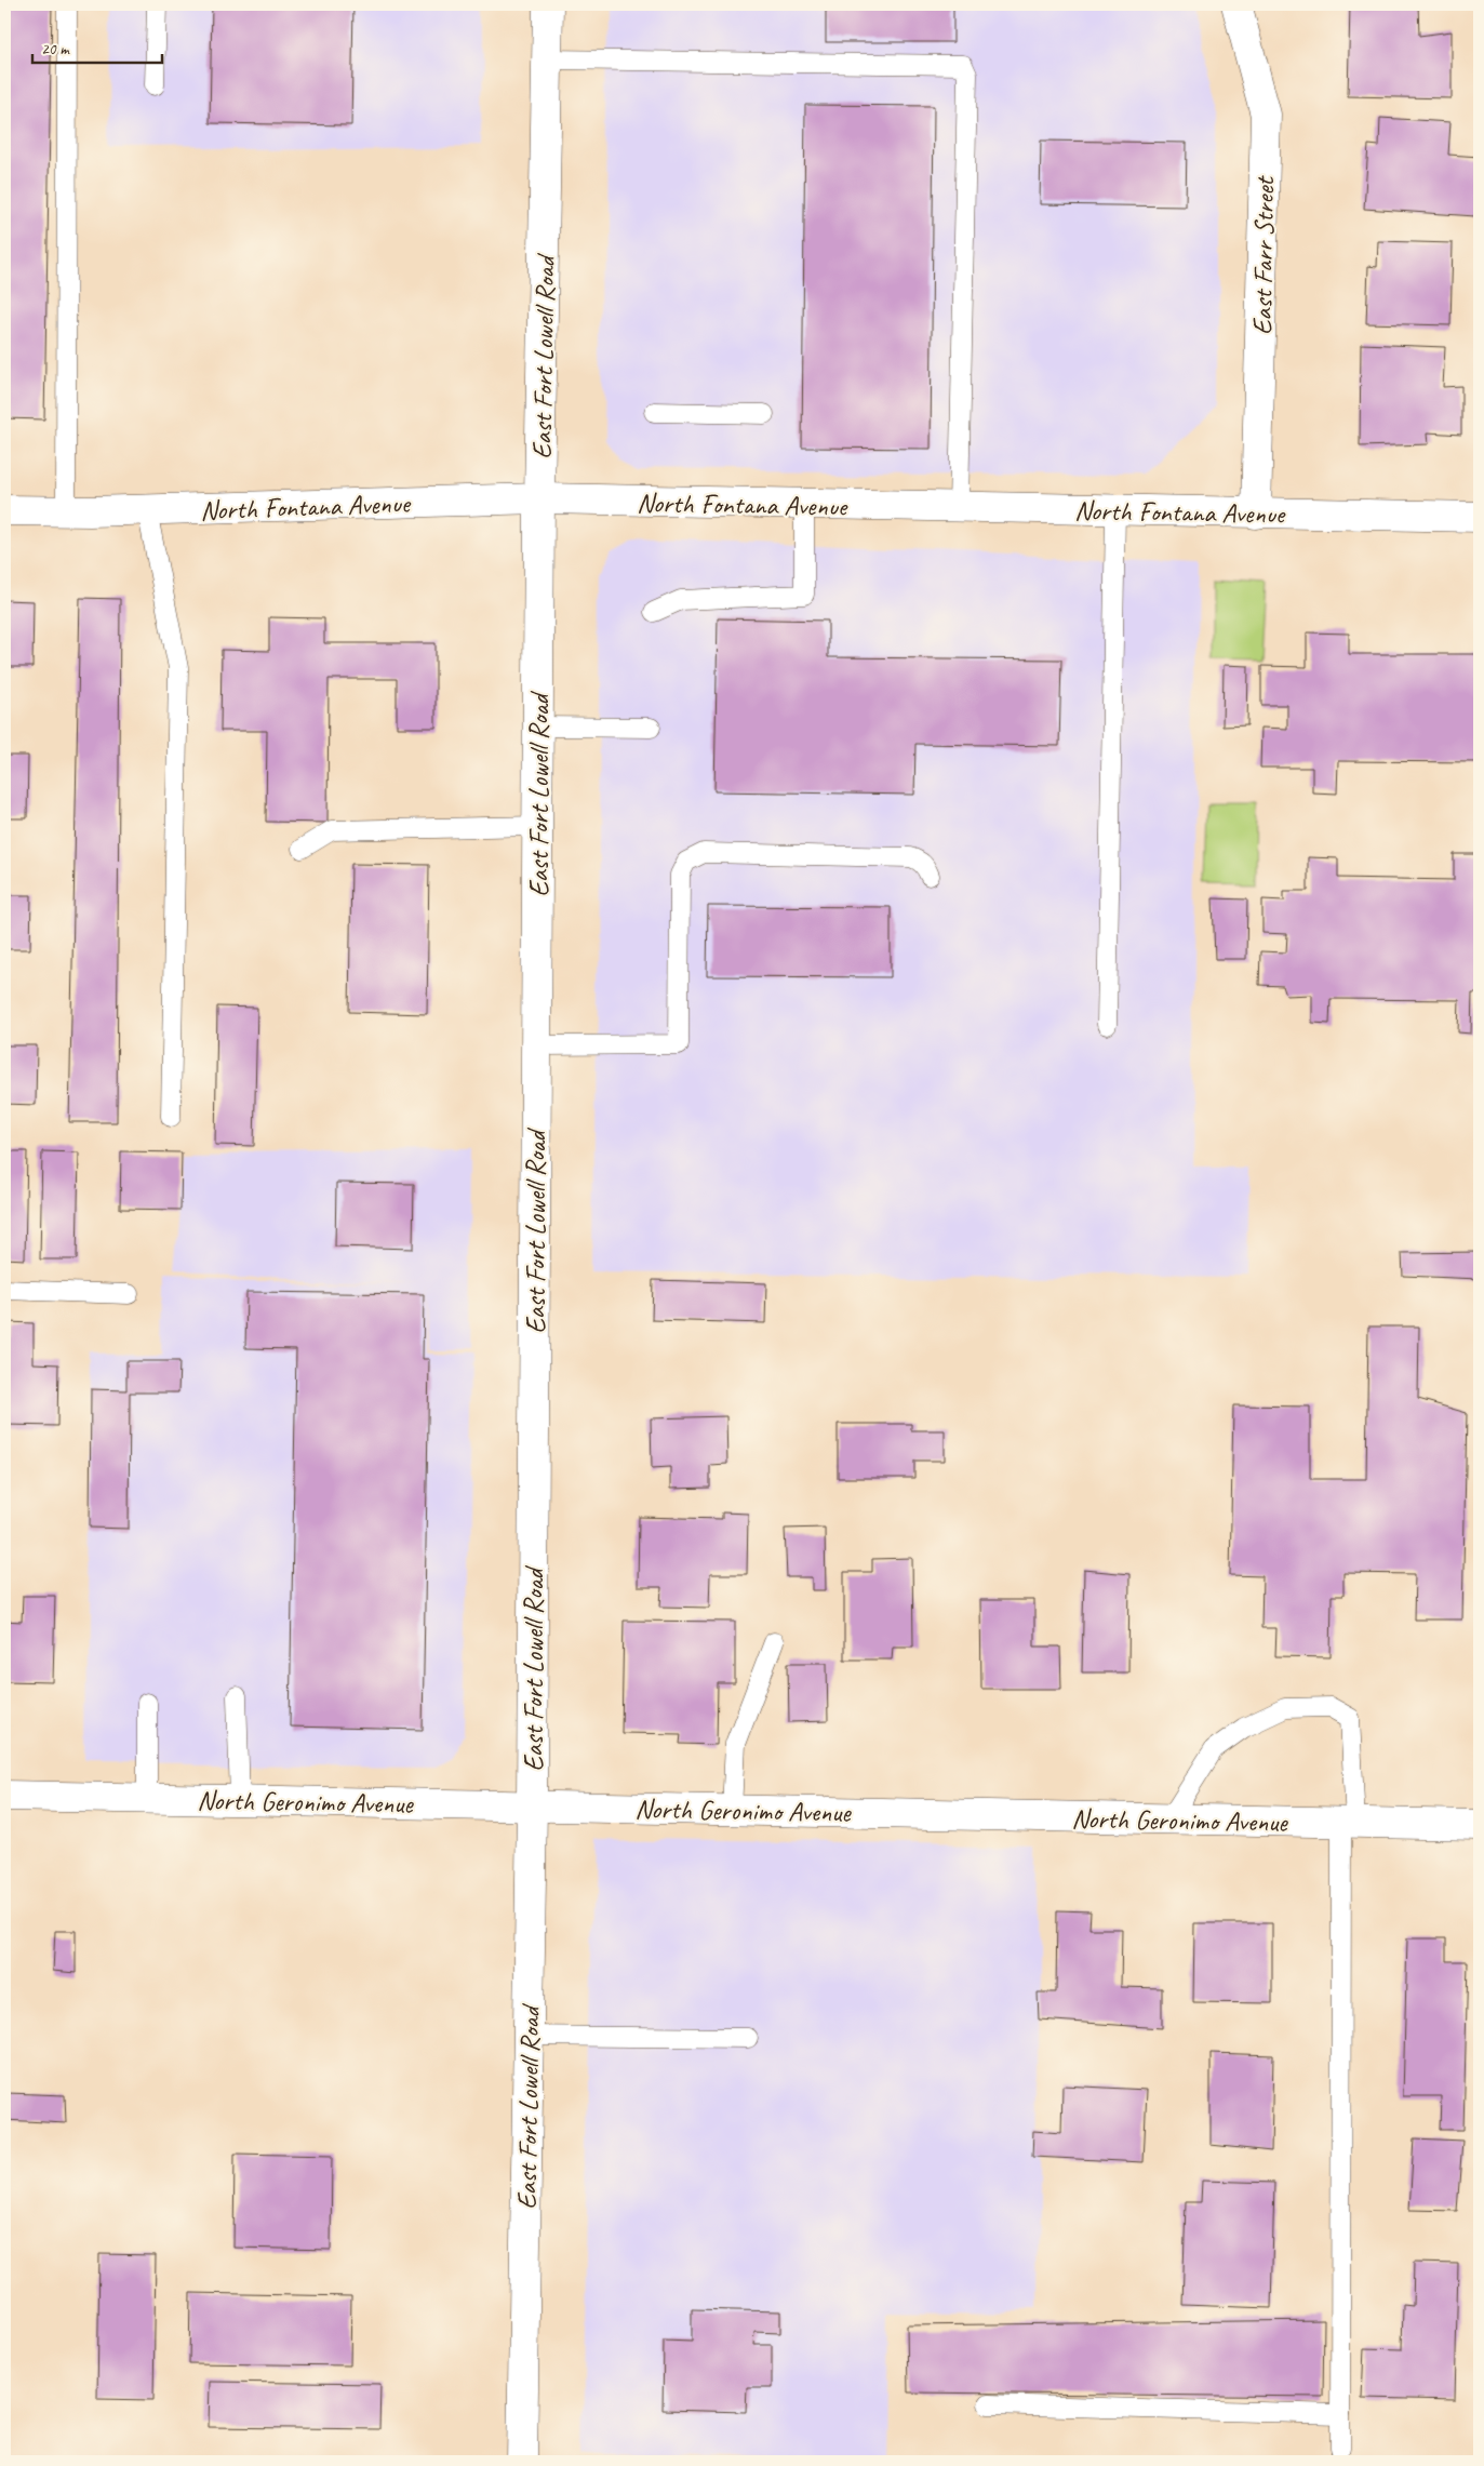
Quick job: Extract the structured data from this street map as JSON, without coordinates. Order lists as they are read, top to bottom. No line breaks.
{"streets":{"street":["East Farr Street","East Fort Lowell Road","North Fontana Avenue","North Geronimo Avenue"]},"crossings":[["East Farr Street","North Fontana Avenue"],["East Fort Lowell Road","North Fontana Avenue"],["East Fort Lowell Road","North Geronimo Avenue"]],"scale_bar":"20 m"}
